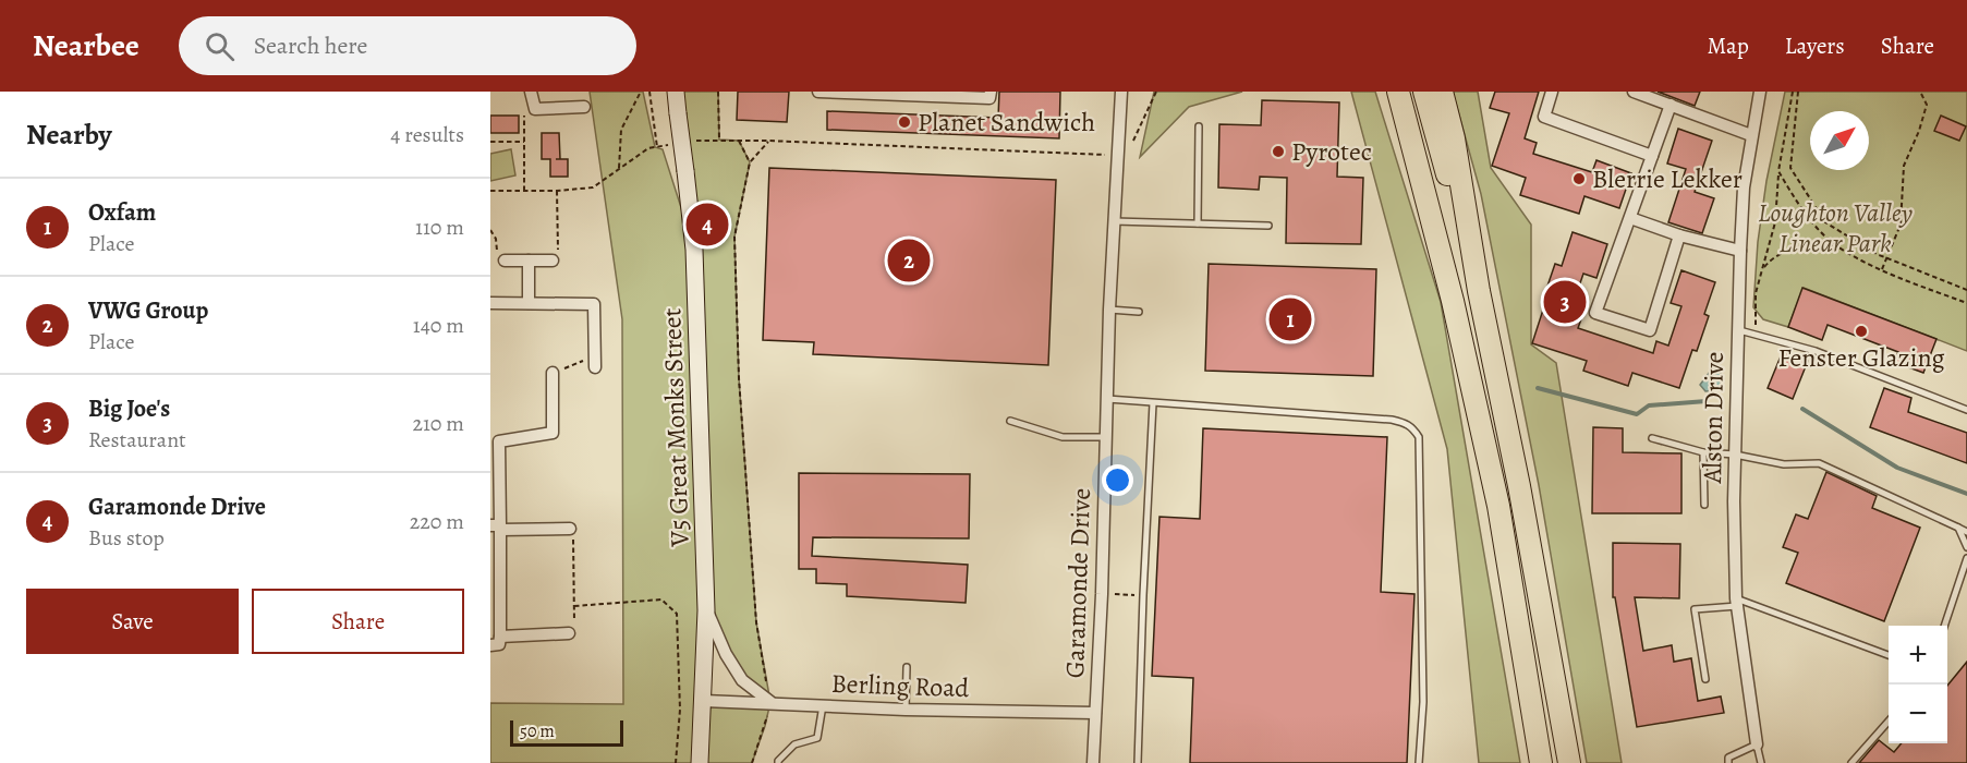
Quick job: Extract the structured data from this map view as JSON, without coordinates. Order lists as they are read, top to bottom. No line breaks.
{"streets":{"street":["Alston Drive","V5 Great Monks Street","Garamonde Drive","Berling Road"]},"crossings":[["V5 Great Monks Street","Berling Road"],["Garamonde Drive","Berling Road"]],"parks":["Loughton Valley Linear Park"],"places":["Planet Sandwich","Pyrotec","Blerrie Lekker","Fenster Glazing"],"scale_bar":"50 m","north":"top right","page":{"header":"Nearbee","search":"Search here","nav":["Map","Layers","Share"],"heading":["Nearby","4 results"],"list":[{"mark":"1","name":"Oxfam","note":"Place","value":"110 m"},{"mark":"2","name":"VWG Group","note":"Place","value":"140 m"},{"mark":"3","name":"Big Joe's","note":"Restaurant","value":"210 m"},{"mark":"4","name":"Garamonde Drive","note":"Bus stop","value":"220 m"}],"pins":["4","2","3","1"],"buttons":["Save","Share"],"map_buttons":["+","−"],"scale":"50 m"}}
